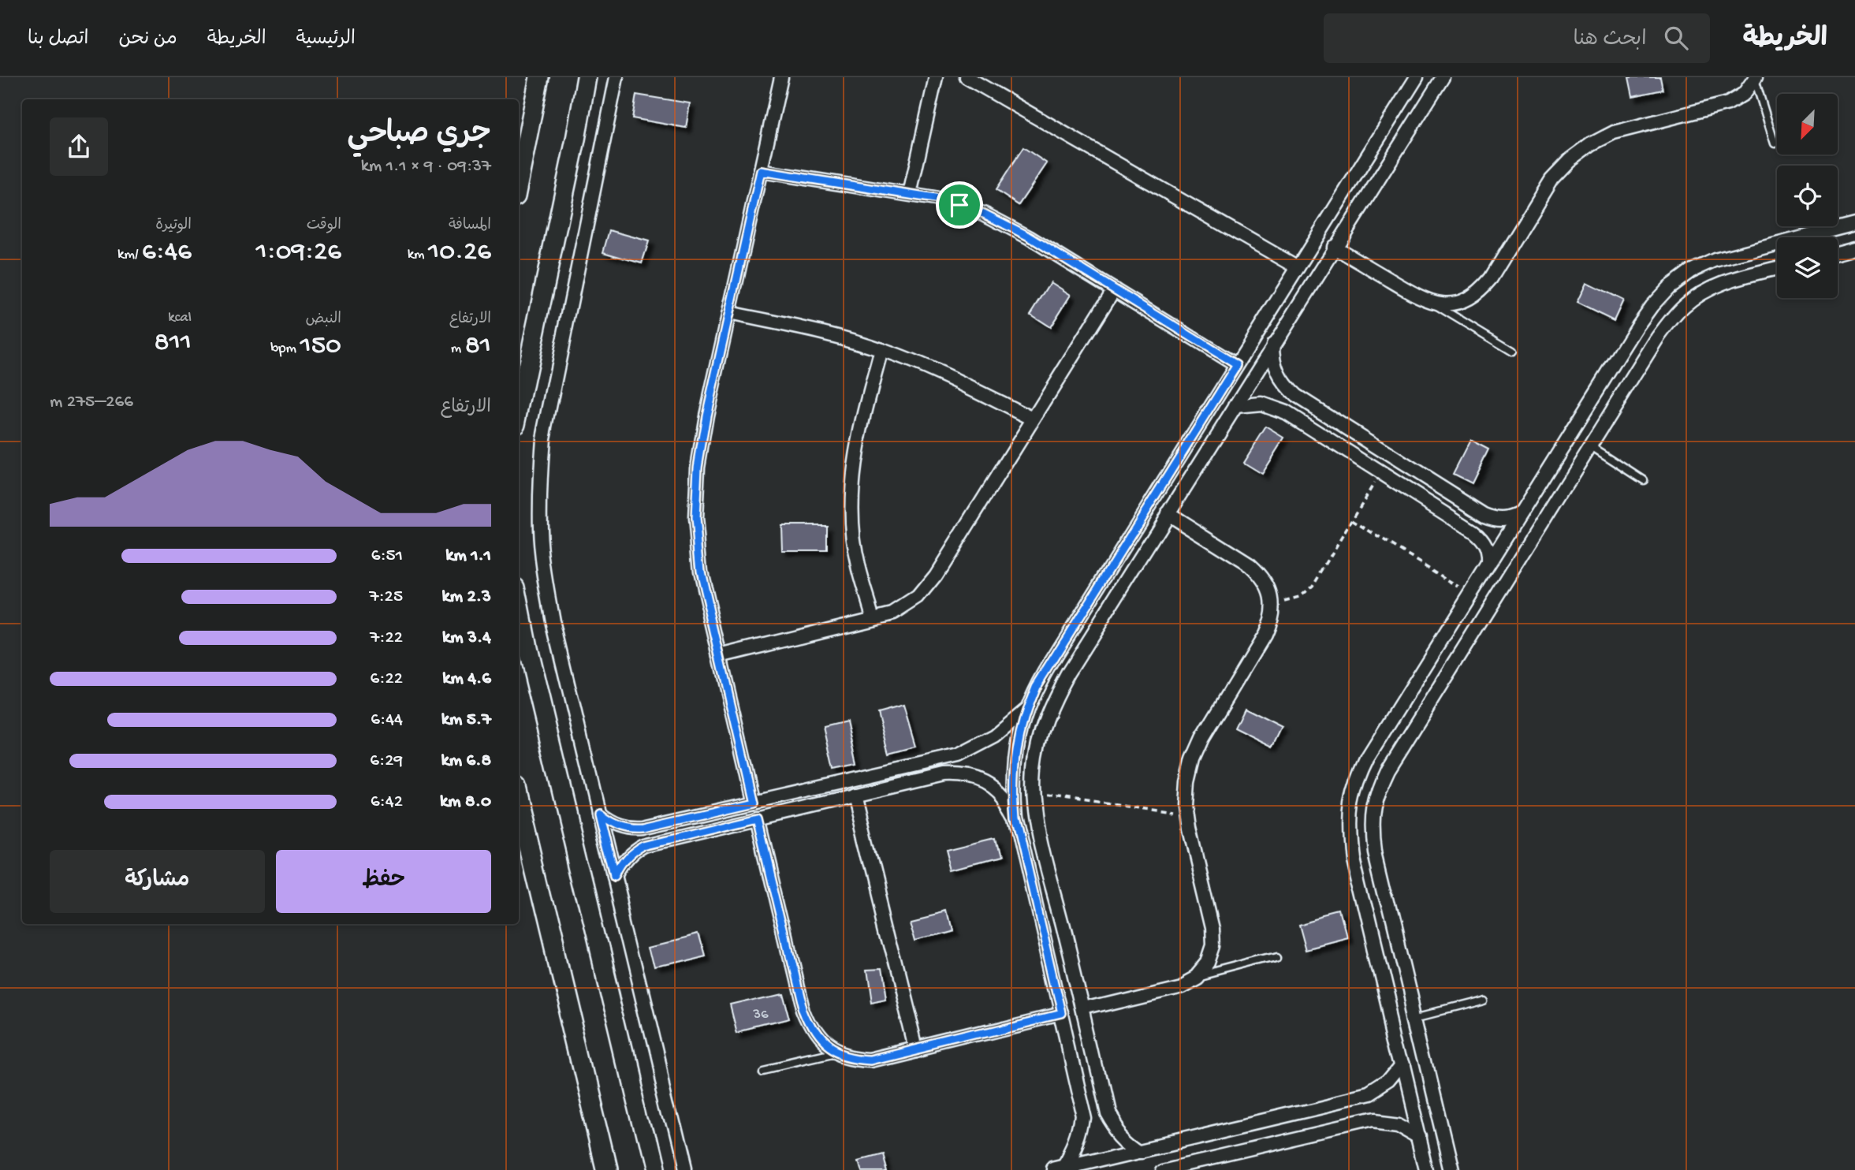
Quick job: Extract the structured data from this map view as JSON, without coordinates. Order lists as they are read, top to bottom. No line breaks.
{"house_numbers":["36"],"north":"bottom left","page":{"header":"الخريطة","search":"ابحث هنا","nav":["الرئيسية","الخريطة","من نحن","اتصل بنا"],"heading":["جري صباحي","09:37 · 9 × 1.1 km"],"stats":[["المسافة","10.26 km"],["الوقت","1:09:26"],["الوتيرة","6:46 /km"],["الارتفاع","81 m"],["النبض","150 bpm"],["kcal","811"]],"chart":["الارتفاع","266–275 m"],"list":[{"name":"1.1 km","note":"6:51"},{"name":"2.3 km","note":"7:25"},{"name":"3.4 km","note":"7:22"},{"name":"4.6 km","note":"6:22"},{"name":"5.7 km","note":"6:44"},{"name":"6.8 km","note":"6:29"},{"name":"8.0 km","note":"6:42"}],"buttons":["حفظ","مشاركة"]}}
